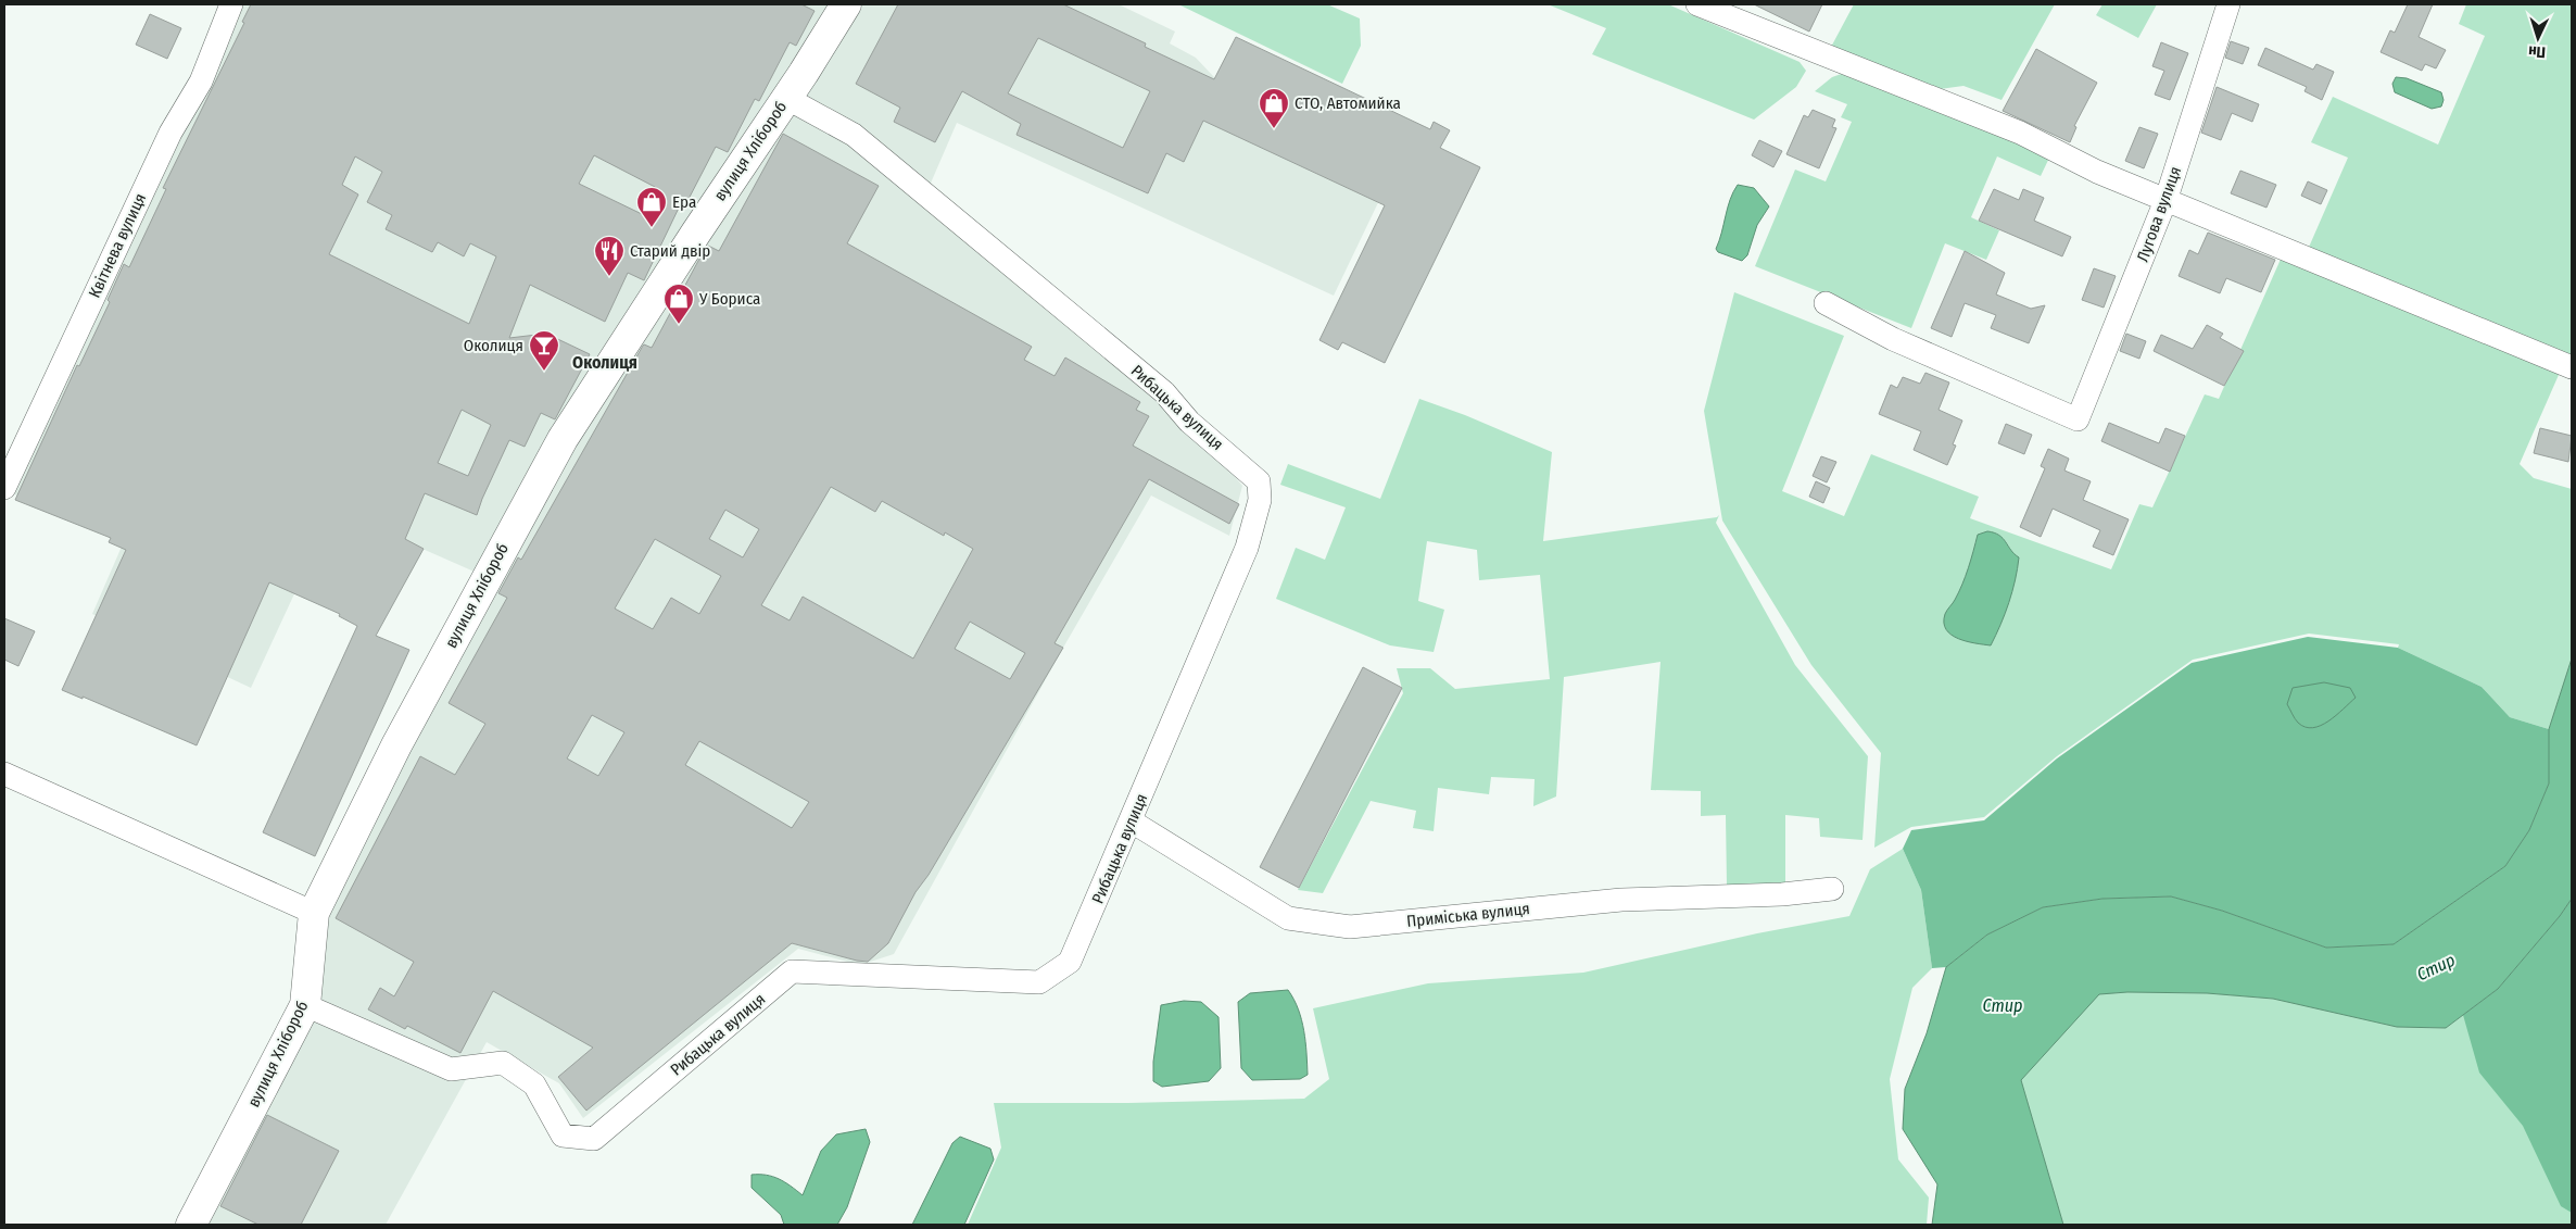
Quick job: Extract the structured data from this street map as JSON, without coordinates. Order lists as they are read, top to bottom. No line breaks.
{"streets":{"street":["вулиця Хлібороб","Лугова вулиця","Квітнева вулиця","Рибацька вулиця","Приміська вулиця"]},"crossings":[["вулиця Хлібороб","Рибацька вулиця"],["Рибацька вулиця","Приміська вулиця"]],"districts":["Околиця"],"water":["Стир"],"places":{"shop":["СТО, Автомийка","Ера","У Бориса"],"restaurant":["Старий двір"],"bar":["Околиця"]},"north":"bottom"}
